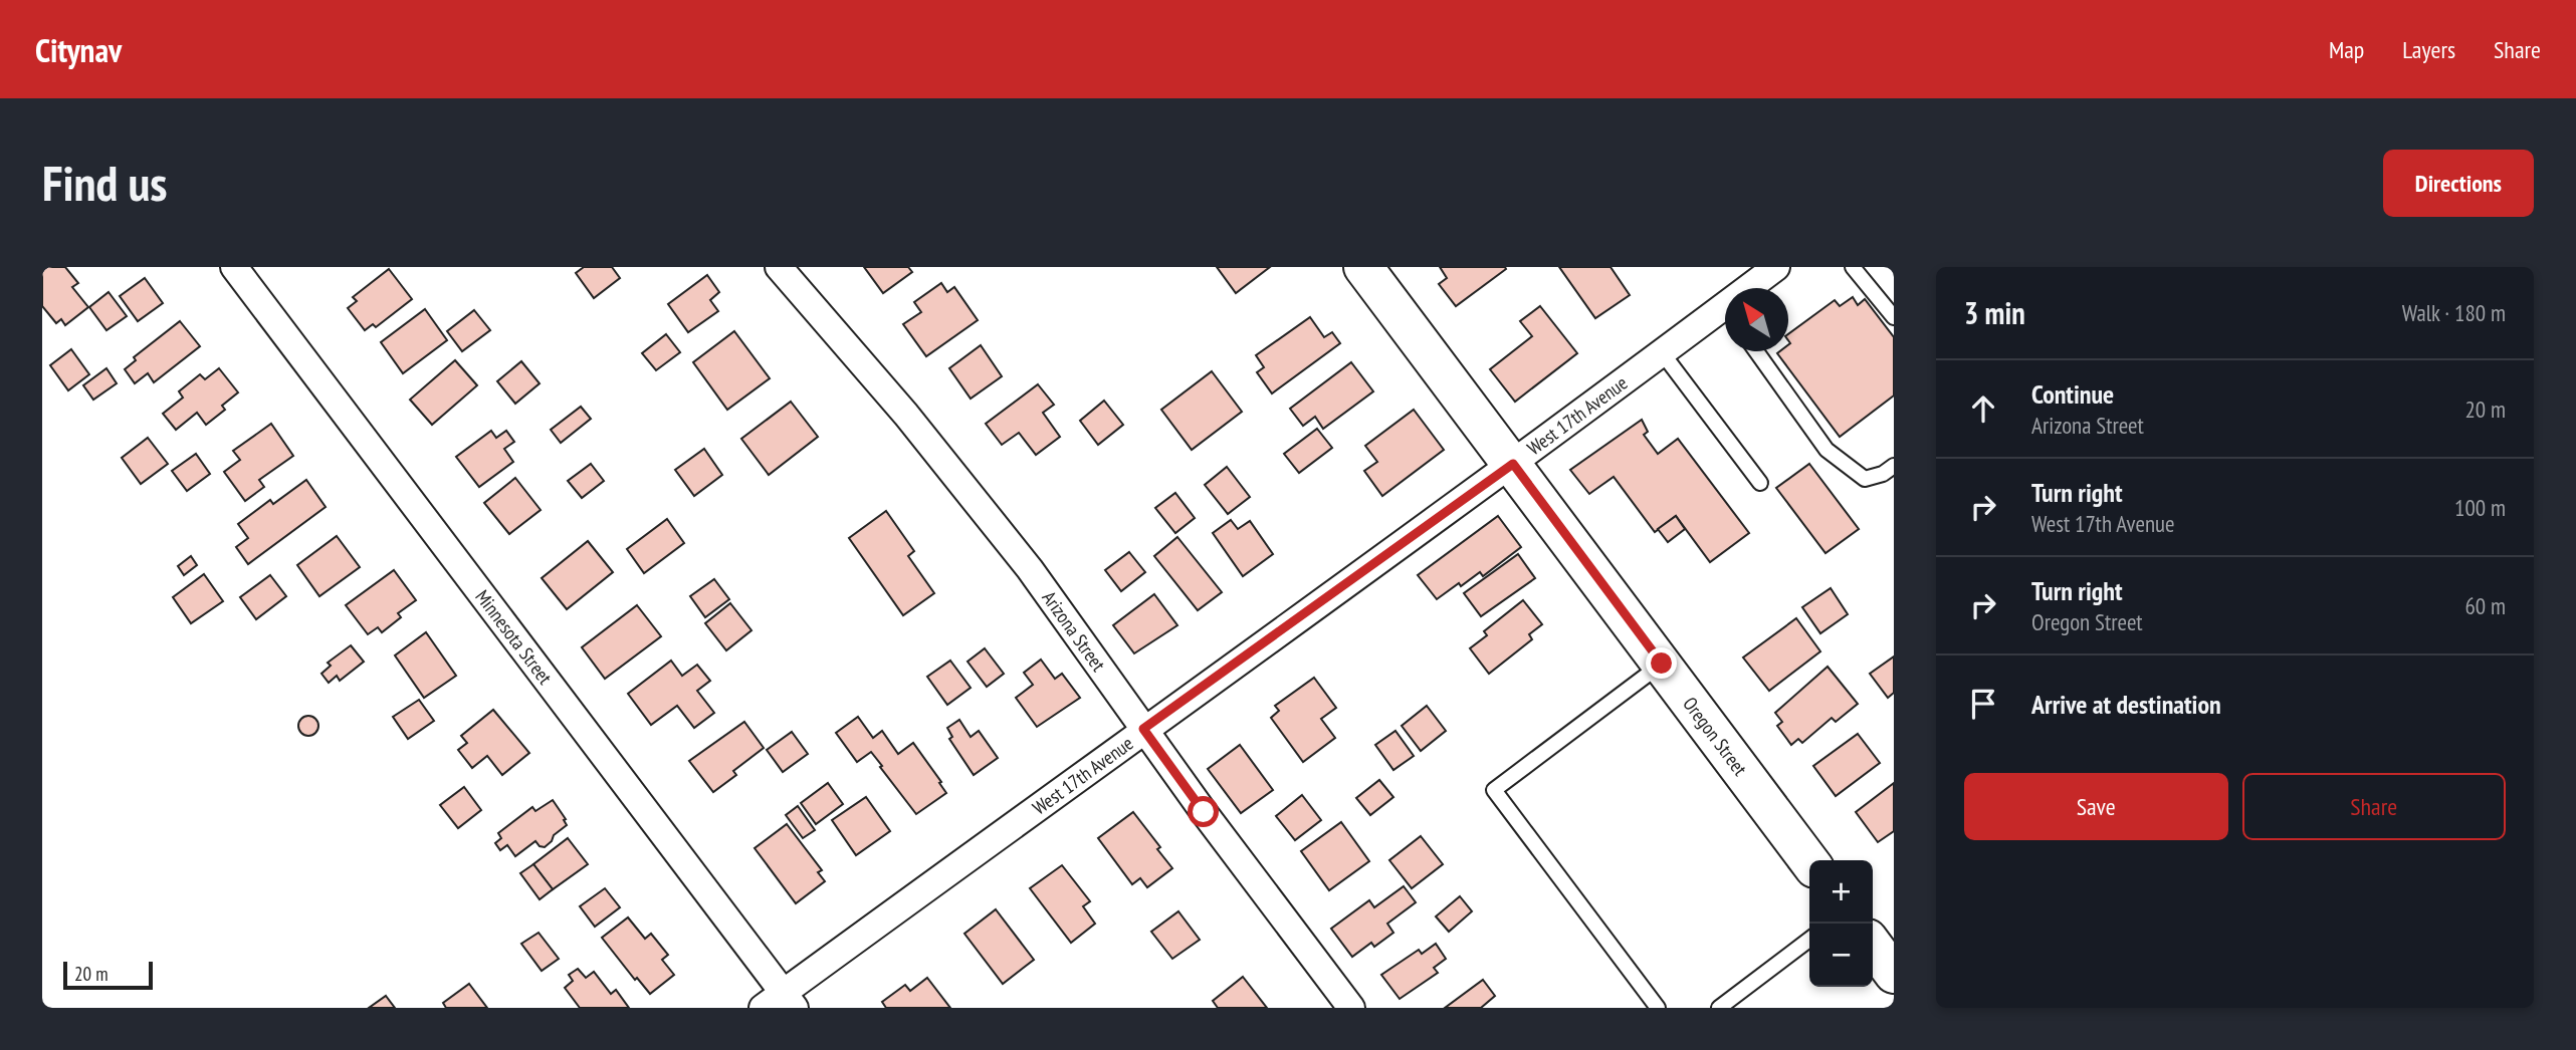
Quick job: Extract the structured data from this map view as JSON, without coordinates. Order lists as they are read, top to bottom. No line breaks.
{"streets":{"main road":["Oregon Street"],"street":["West 17th Avenue","Arizona Street","Minnesota Street"]},"crossings":[["West 17th Avenue","Arizona Street"],["West 17th Avenue","Minnesota Street"],["West 17th Avenue","Oregon Street"]],"scale_bar":"20 m","north":"top left","page":{"header":"Citynav","nav":["Map","Layers","Share"],"buttons":["Directions",["Save","Share"]],"title":"Find us","heading":["3 min","Walk · 180 m"],"list":[["Continue","Arizona Street","20 m"],["Turn right","West 17th Avenue","100 m"],["Turn right","Oregon Street","60 m"],"Arrive at destination"],"map_buttons":["+","−"],"scale":"20 m"}}
